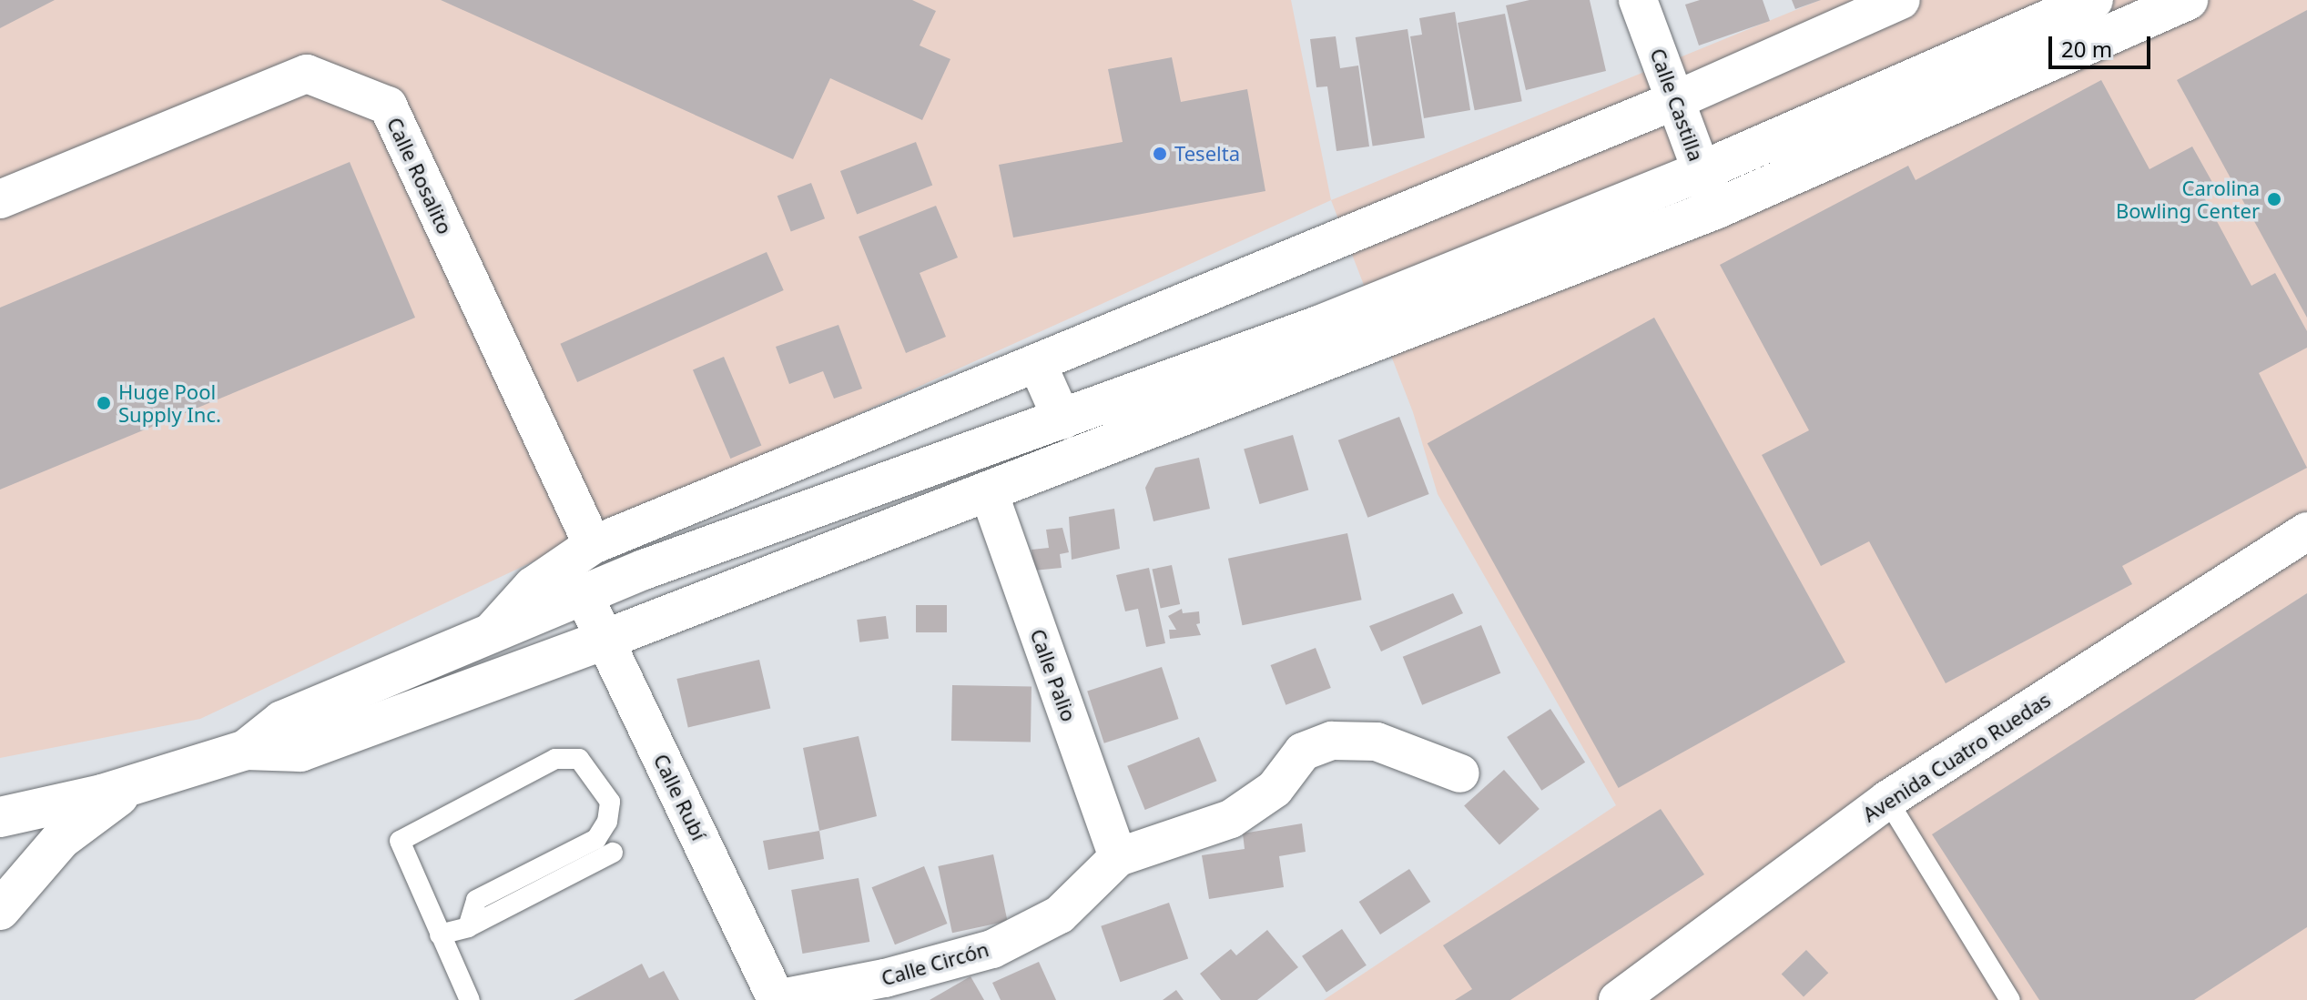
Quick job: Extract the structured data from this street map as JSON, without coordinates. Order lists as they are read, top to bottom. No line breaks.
{"streets":{"street":["Calle Castilla","Calle Rosalito","Calle Palio","Avenida Cuatro Ruedas","Calle Rubí","Calle Circón"]},"crossings":[["Calle Palio","Calle Circón"],["Calle Rubí","Calle Circón"]],"places":["Teselta","Carolina Bowling Center","Huge Pool Supply Inc."],"scale_bar":"20 m"}
